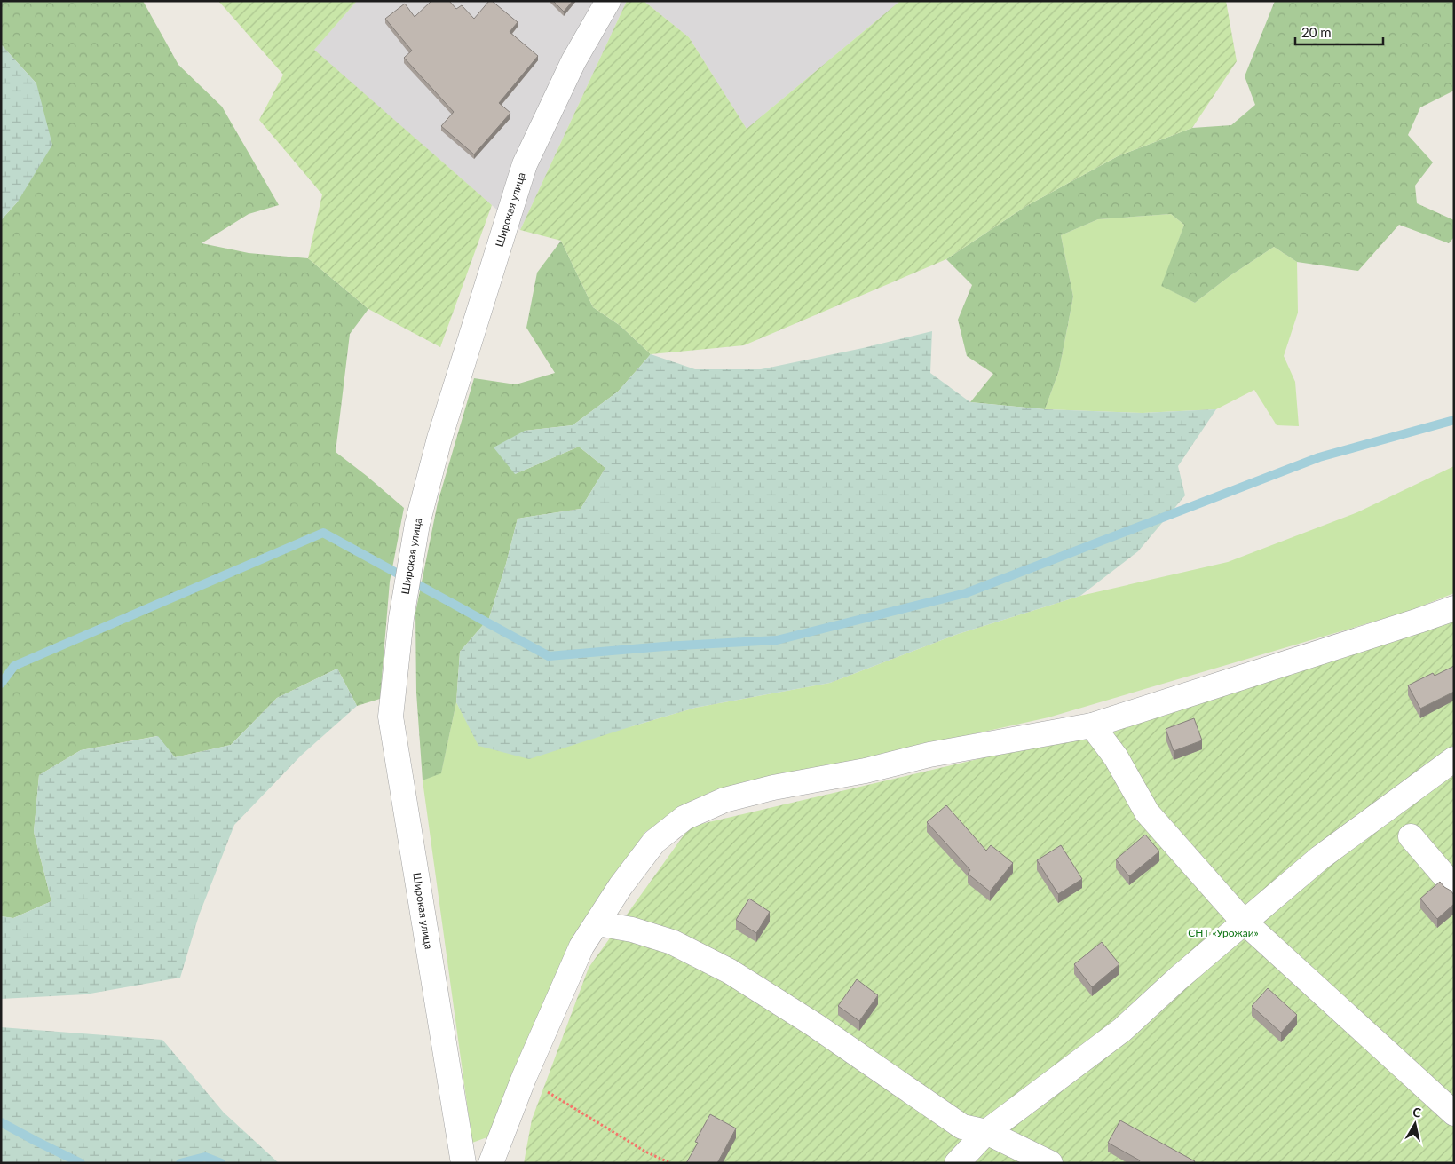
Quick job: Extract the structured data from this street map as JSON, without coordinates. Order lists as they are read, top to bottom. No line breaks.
{"streets":{"street":["Широкая улица"]},"parks":["СНТ «Урожай»"],"scale_bar":"20 m","north":"top"}
